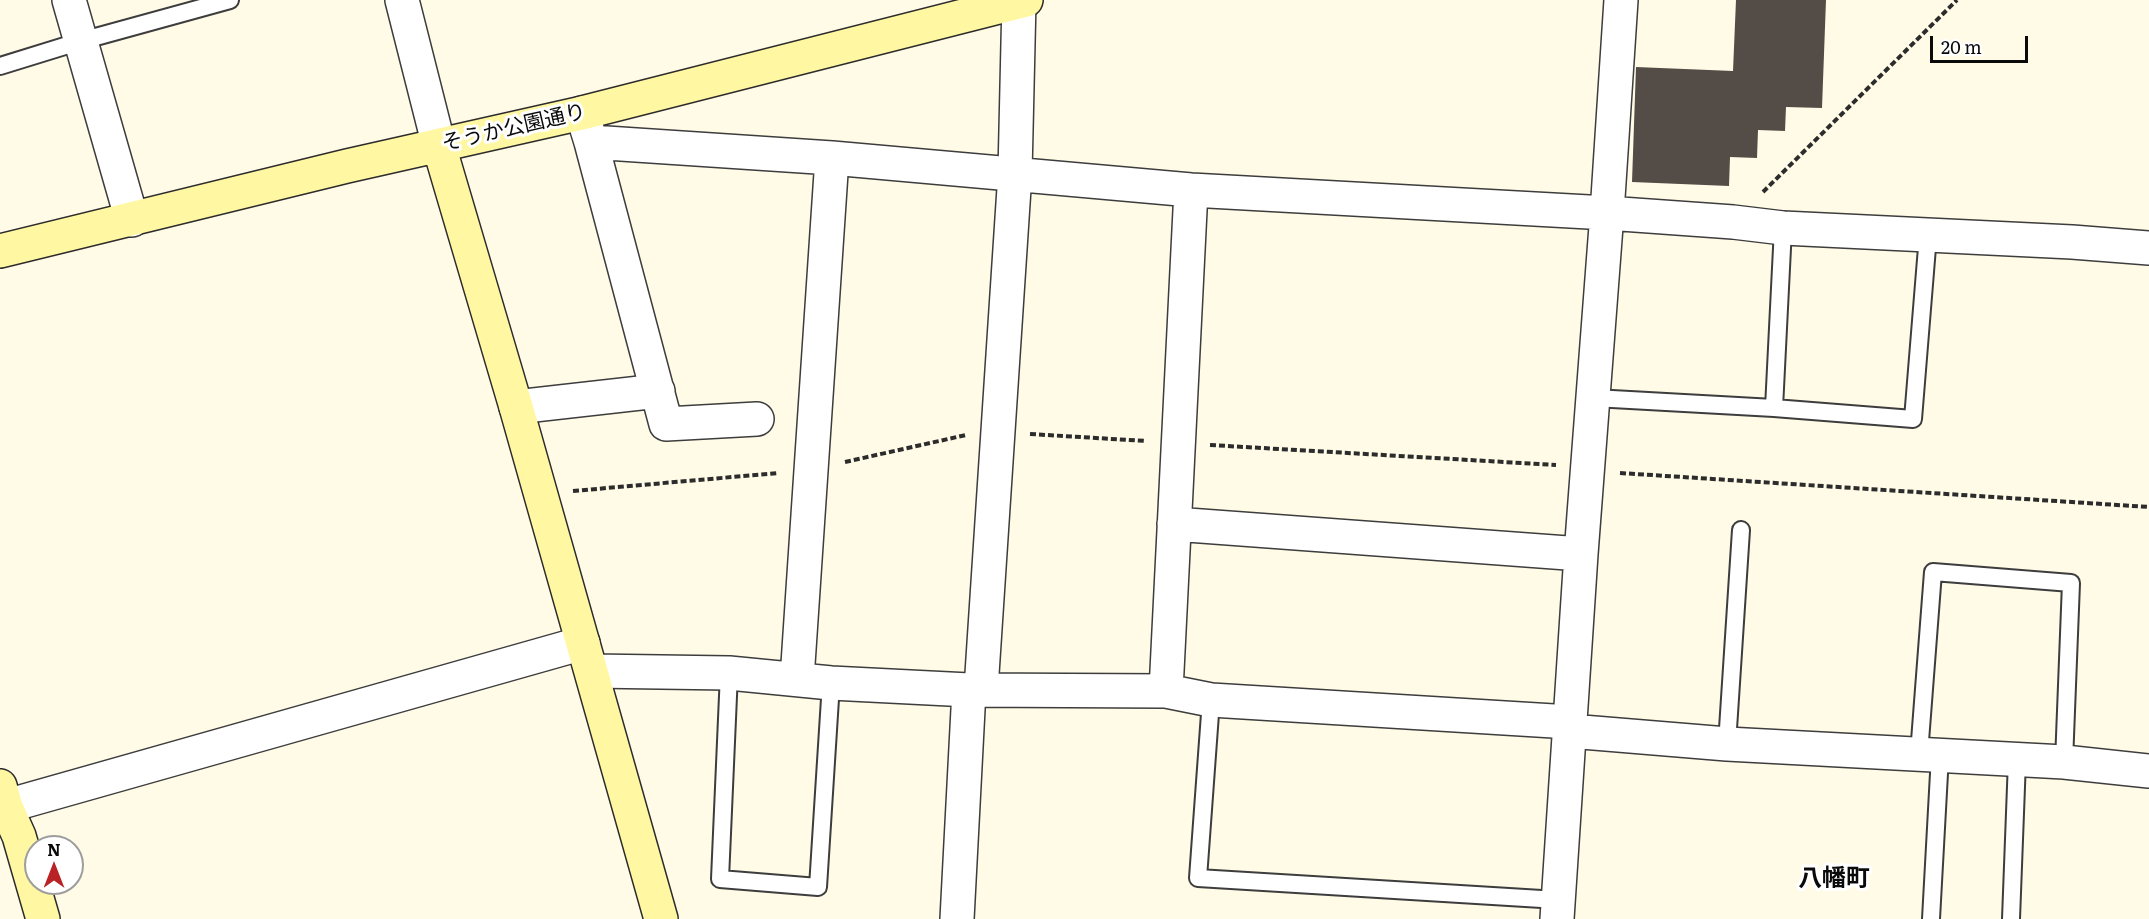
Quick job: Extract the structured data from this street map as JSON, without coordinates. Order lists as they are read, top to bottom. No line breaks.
{"streets":{"street":["そうか公園通り"]},"districts":["八幡町"],"scale_bar":"20 m","north":"top"}
